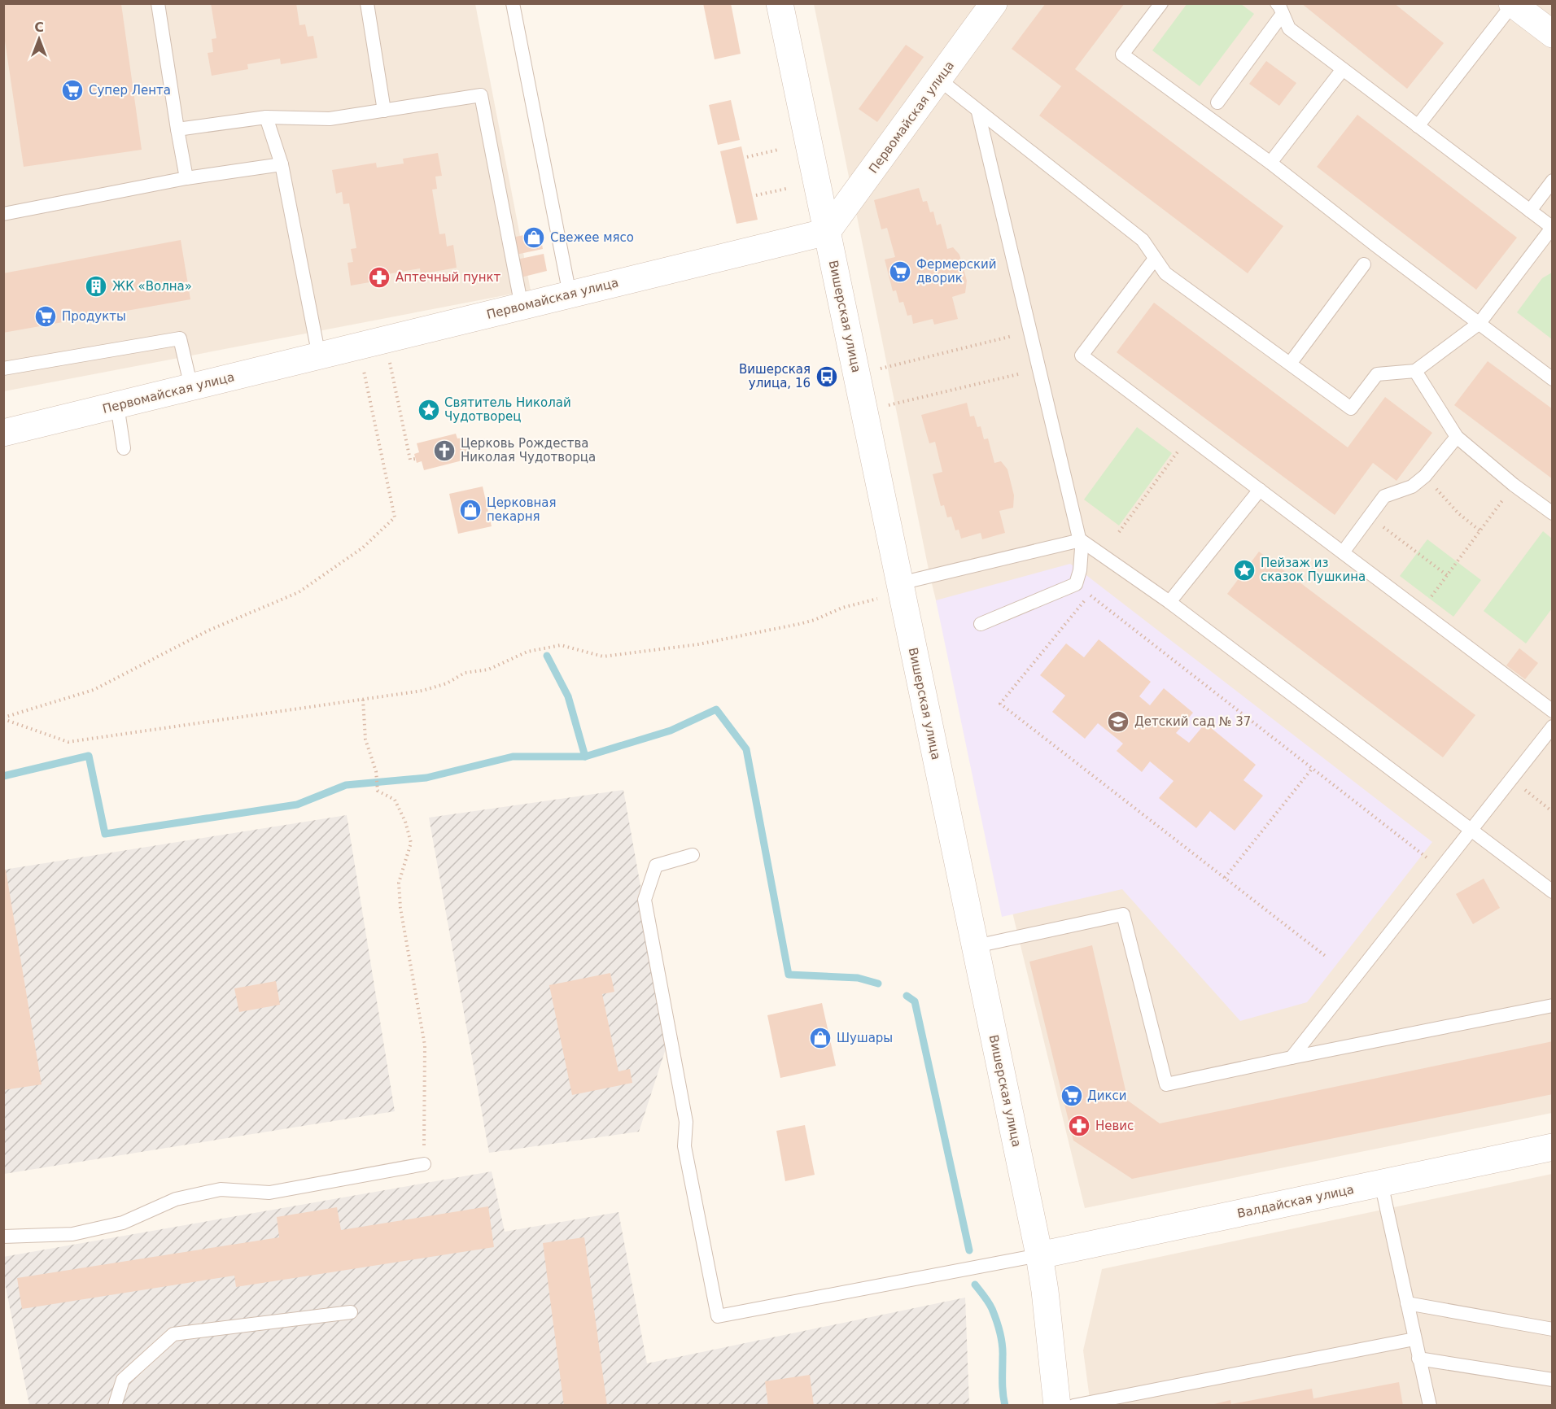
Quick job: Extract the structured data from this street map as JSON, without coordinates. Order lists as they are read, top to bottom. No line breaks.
{"streets":{"street":["Первомайская улица","Вишерская улица","Валдайская улица"]},"crossings":[["Первомайская улица","Вишерская улица"],["Вишерская улица","Валдайская улица"]],"places":{"supermarket":["Супер Лента","Фермерский дворик","Продукты","Дикси"],"shop":["Свежее мясо","Церковная пекарня","Шушары"],"pharmacy":["Аптечный пункт","Невис"],"building":["ЖК «Волна»"],"bus stop":["Вишерская улица, 16"],"place":["Святитель Николай Чудотворец","Пейзаж из сказок Пушкина"],"church":["Церковь Рождества Николая Чудотворца"],"school or university":["Детский сад № 37"]},"north":"top"}
